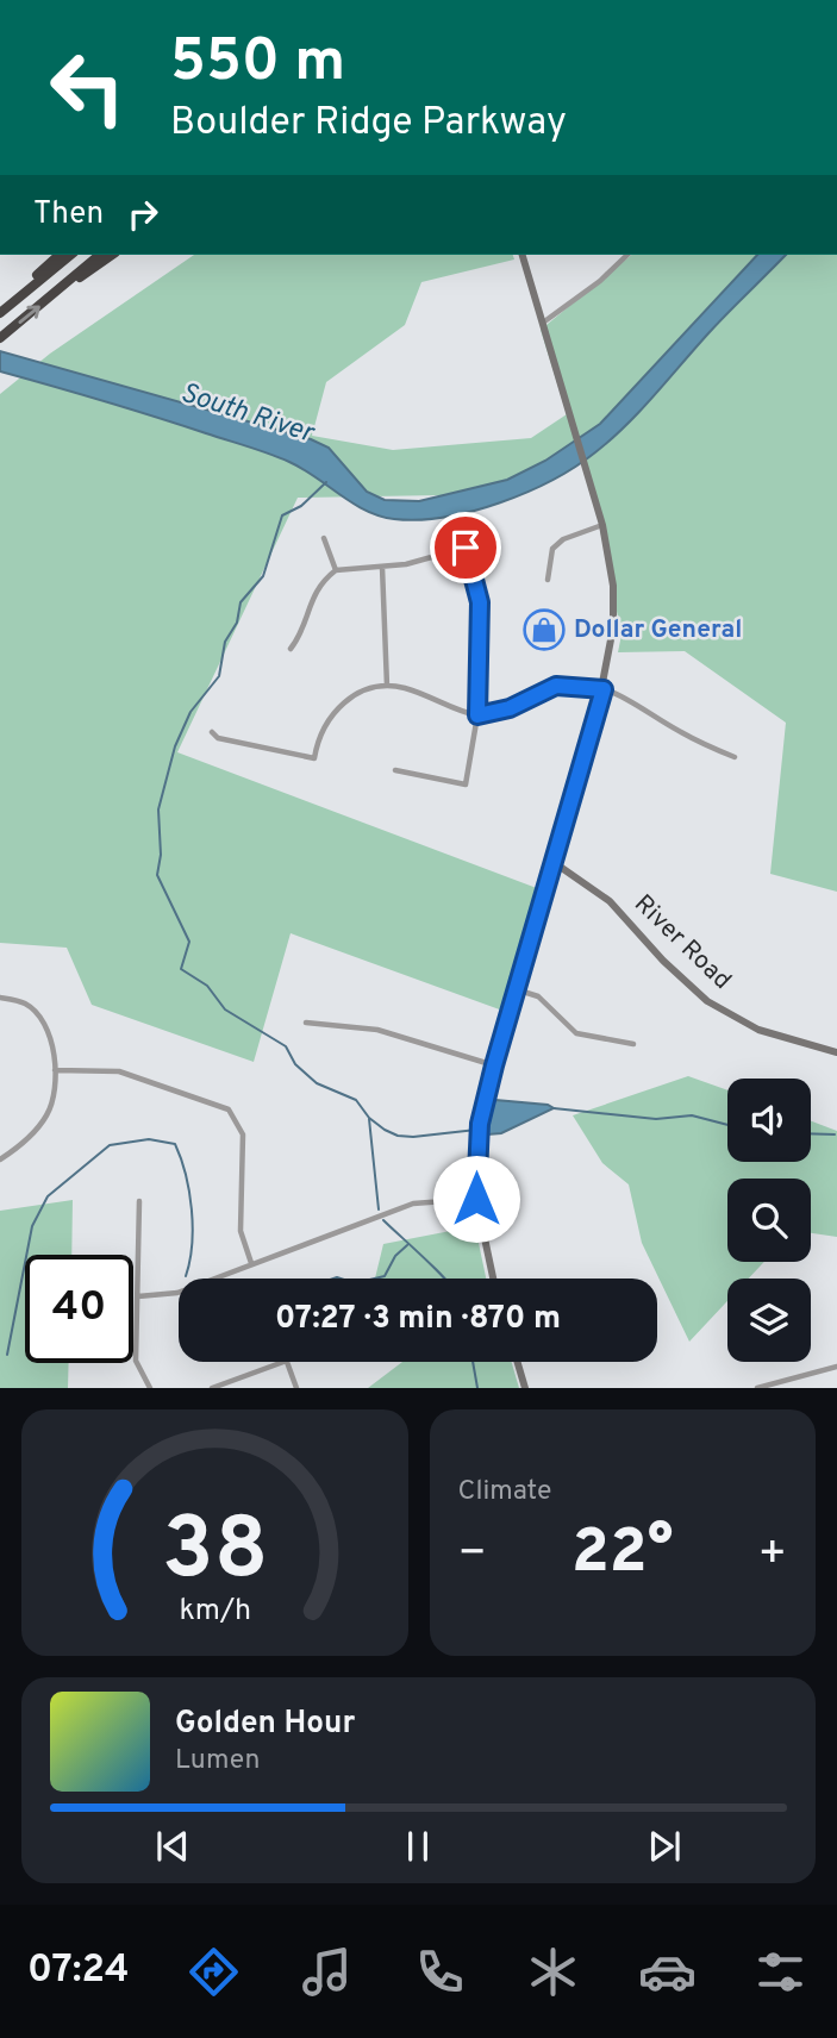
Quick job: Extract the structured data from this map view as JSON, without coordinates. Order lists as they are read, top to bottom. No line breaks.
{"streets":{"street":["River Road"]},"water":["South River"],"places":{"shop":["Dollar General"]},"page":{"turn":["550 m","Boulder Ridge Parkway"],"then":"Then","limit":"40","trip":"07:27 · 3 min · 870 m","tile":"Climate","heat":["−","22°","+"],"song":["Golden Hour","Lumen"],"tabs":"07:24","gauge":["38","km/h"]}}
